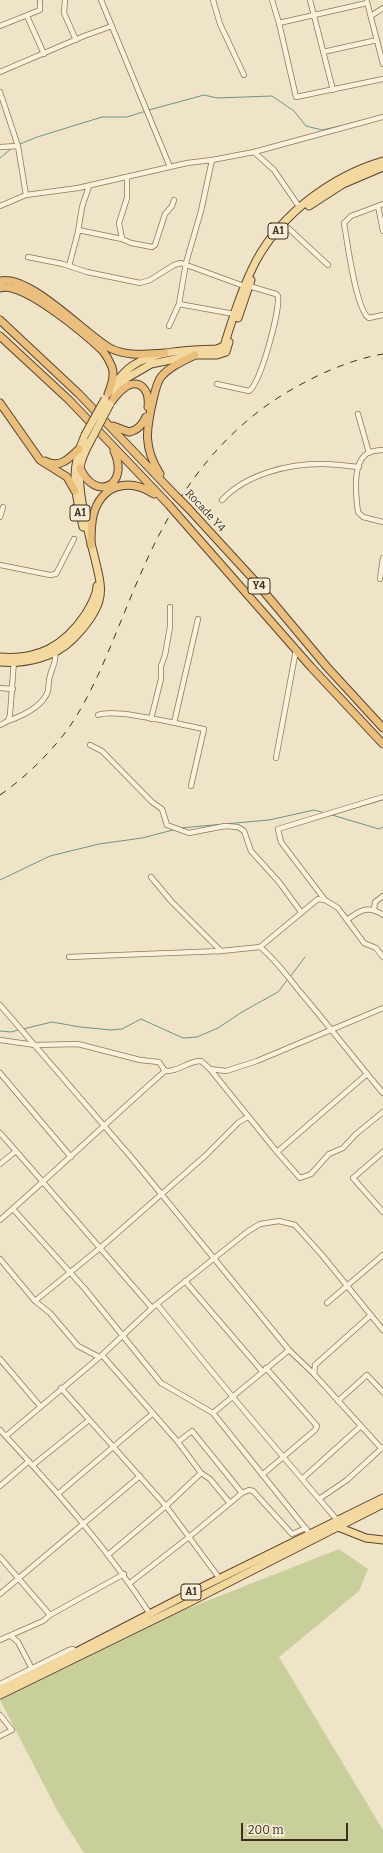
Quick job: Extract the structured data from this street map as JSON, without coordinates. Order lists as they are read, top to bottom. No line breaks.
{"streets":{"highway":["Rocade Y4","Y4"],"main road":["A1"]},"scale_bar":"200 m"}
